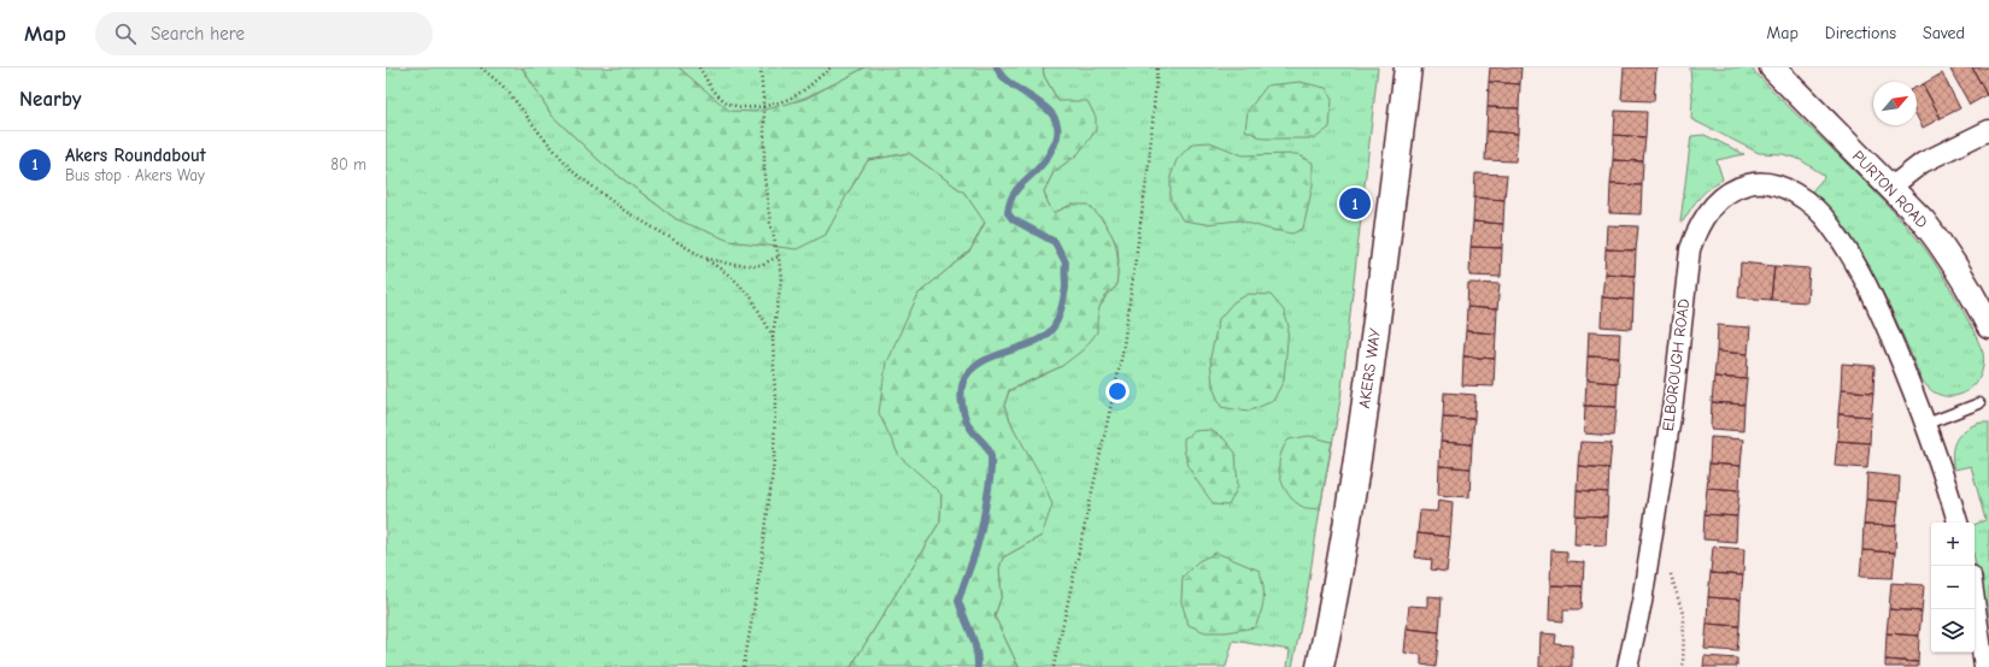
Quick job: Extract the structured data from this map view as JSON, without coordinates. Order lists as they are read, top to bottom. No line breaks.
{"streets":{"main road":["AKERS WAY"],"street":["PURTON ROAD","ELBOROUGH ROAD"]},"north":"top right","page":{"header":"Map","search":"Search here","nav":["Map","Directions","Saved"],"heading":"Nearby","list":[{"mark":"1","name":"Akers Roundabout","note":"Bus stop · Akers Way","value":"80 m"}],"pins":"1","map_buttons":["+","−"]}}
